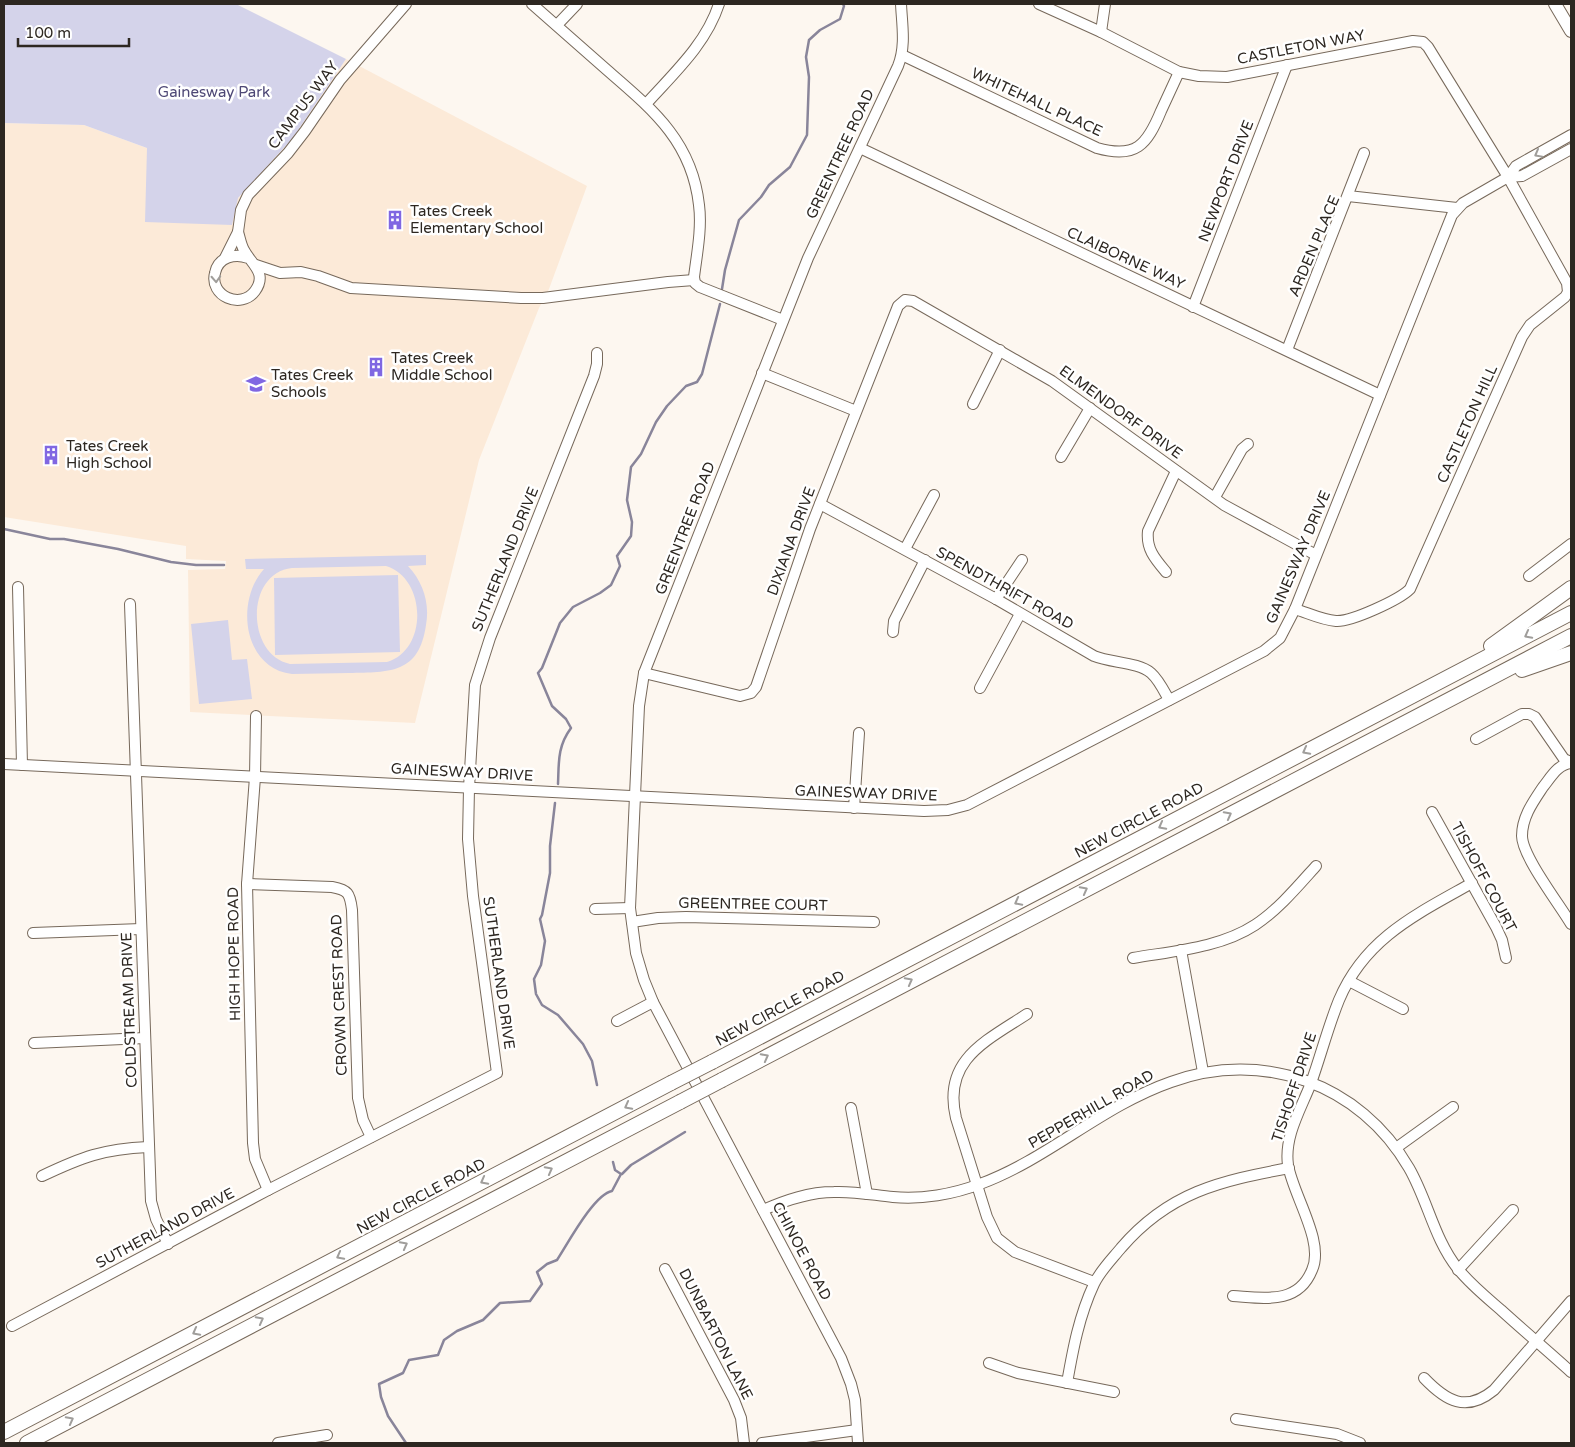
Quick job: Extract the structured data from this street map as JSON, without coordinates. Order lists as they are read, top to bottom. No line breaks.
{"streets":{"highway":["NEW CIRCLE ROAD"],"street":["CASTLETON WAY","WHITEHALL PLACE","CAMPUS WAY","GREENTREE ROAD","NEWPORT DRIVE","ARDEN PLACE","CLAIBORNE WAY","ELMENDORF DRIVE","CASTLETON HILL","DIXIANA DRIVE","GAINESWAY DRIVE","SUTHERLAND DRIVE","SPENDTHRIFT ROAD","TISHOFF COURT","GREENTREE COURT","HIGH HOPE ROAD","CROWN CREST ROAD","COLDSTREAM DRIVE","TISHOFF DRIVE","PEPPERHILL ROAD","CHINOE ROAD","DUNBARTON LANE"]},"crossings":[["CASTLETON WAY","WHITEHALL PLACE"],["CASTLETON WAY","NEWPORT DRIVE"],["CASTLETON WAY","CASTLETON HILL"],["CASTLETON WAY","GAINESWAY DRIVE"],["WHITEHALL PLACE","GREENTREE ROAD"],["GREENTREE ROAD","CLAIBORNE WAY"],["GREENTREE ROAD","DIXIANA DRIVE"],["GREENTREE ROAD","GAINESWAY DRIVE"],["GREENTREE ROAD","GREENTREE COURT"],["GREENTREE ROAD","CHINOE ROAD"],["NEWPORT DRIVE","CLAIBORNE WAY"],["ARDEN PLACE","CLAIBORNE WAY"],["ARDEN PLACE","GAINESWAY DRIVE"],["CLAIBORNE WAY","GAINESWAY DRIVE"],["ELMENDORF DRIVE","DIXIANA DRIVE"],["ELMENDORF DRIVE","GAINESWAY DRIVE"],["CASTLETON HILL","GAINESWAY DRIVE"],["DIXIANA DRIVE","SPENDTHRIFT ROAD"],["GAINESWAY DRIVE","SUTHERLAND DRIVE"],["GAINESWAY DRIVE","SPENDTHRIFT ROAD"],["GAINESWAY DRIVE","HIGH HOPE ROAD"],["GAINESWAY DRIVE","COLDSTREAM DRIVE"],["SUTHERLAND DRIVE","HIGH HOPE ROAD"],["SUTHERLAND DRIVE","CROWN CREST ROAD"],["SUTHERLAND DRIVE","COLDSTREAM DRIVE"],["TISHOFF COURT","TISHOFF DRIVE"],["HIGH HOPE ROAD","CROWN CREST ROAD"],["TISHOFF DRIVE","PEPPERHILL ROAD"],["PEPPERHILL ROAD","CHINOE ROAD"]],"parks":["Gainesway Park"],"places":{"building":["Tates Creek Elementary School","Tates Creek Middle School","Tates Creek High School"],"school or university":["Tates Creek Schools"]},"scale_bar":"100 m"}
